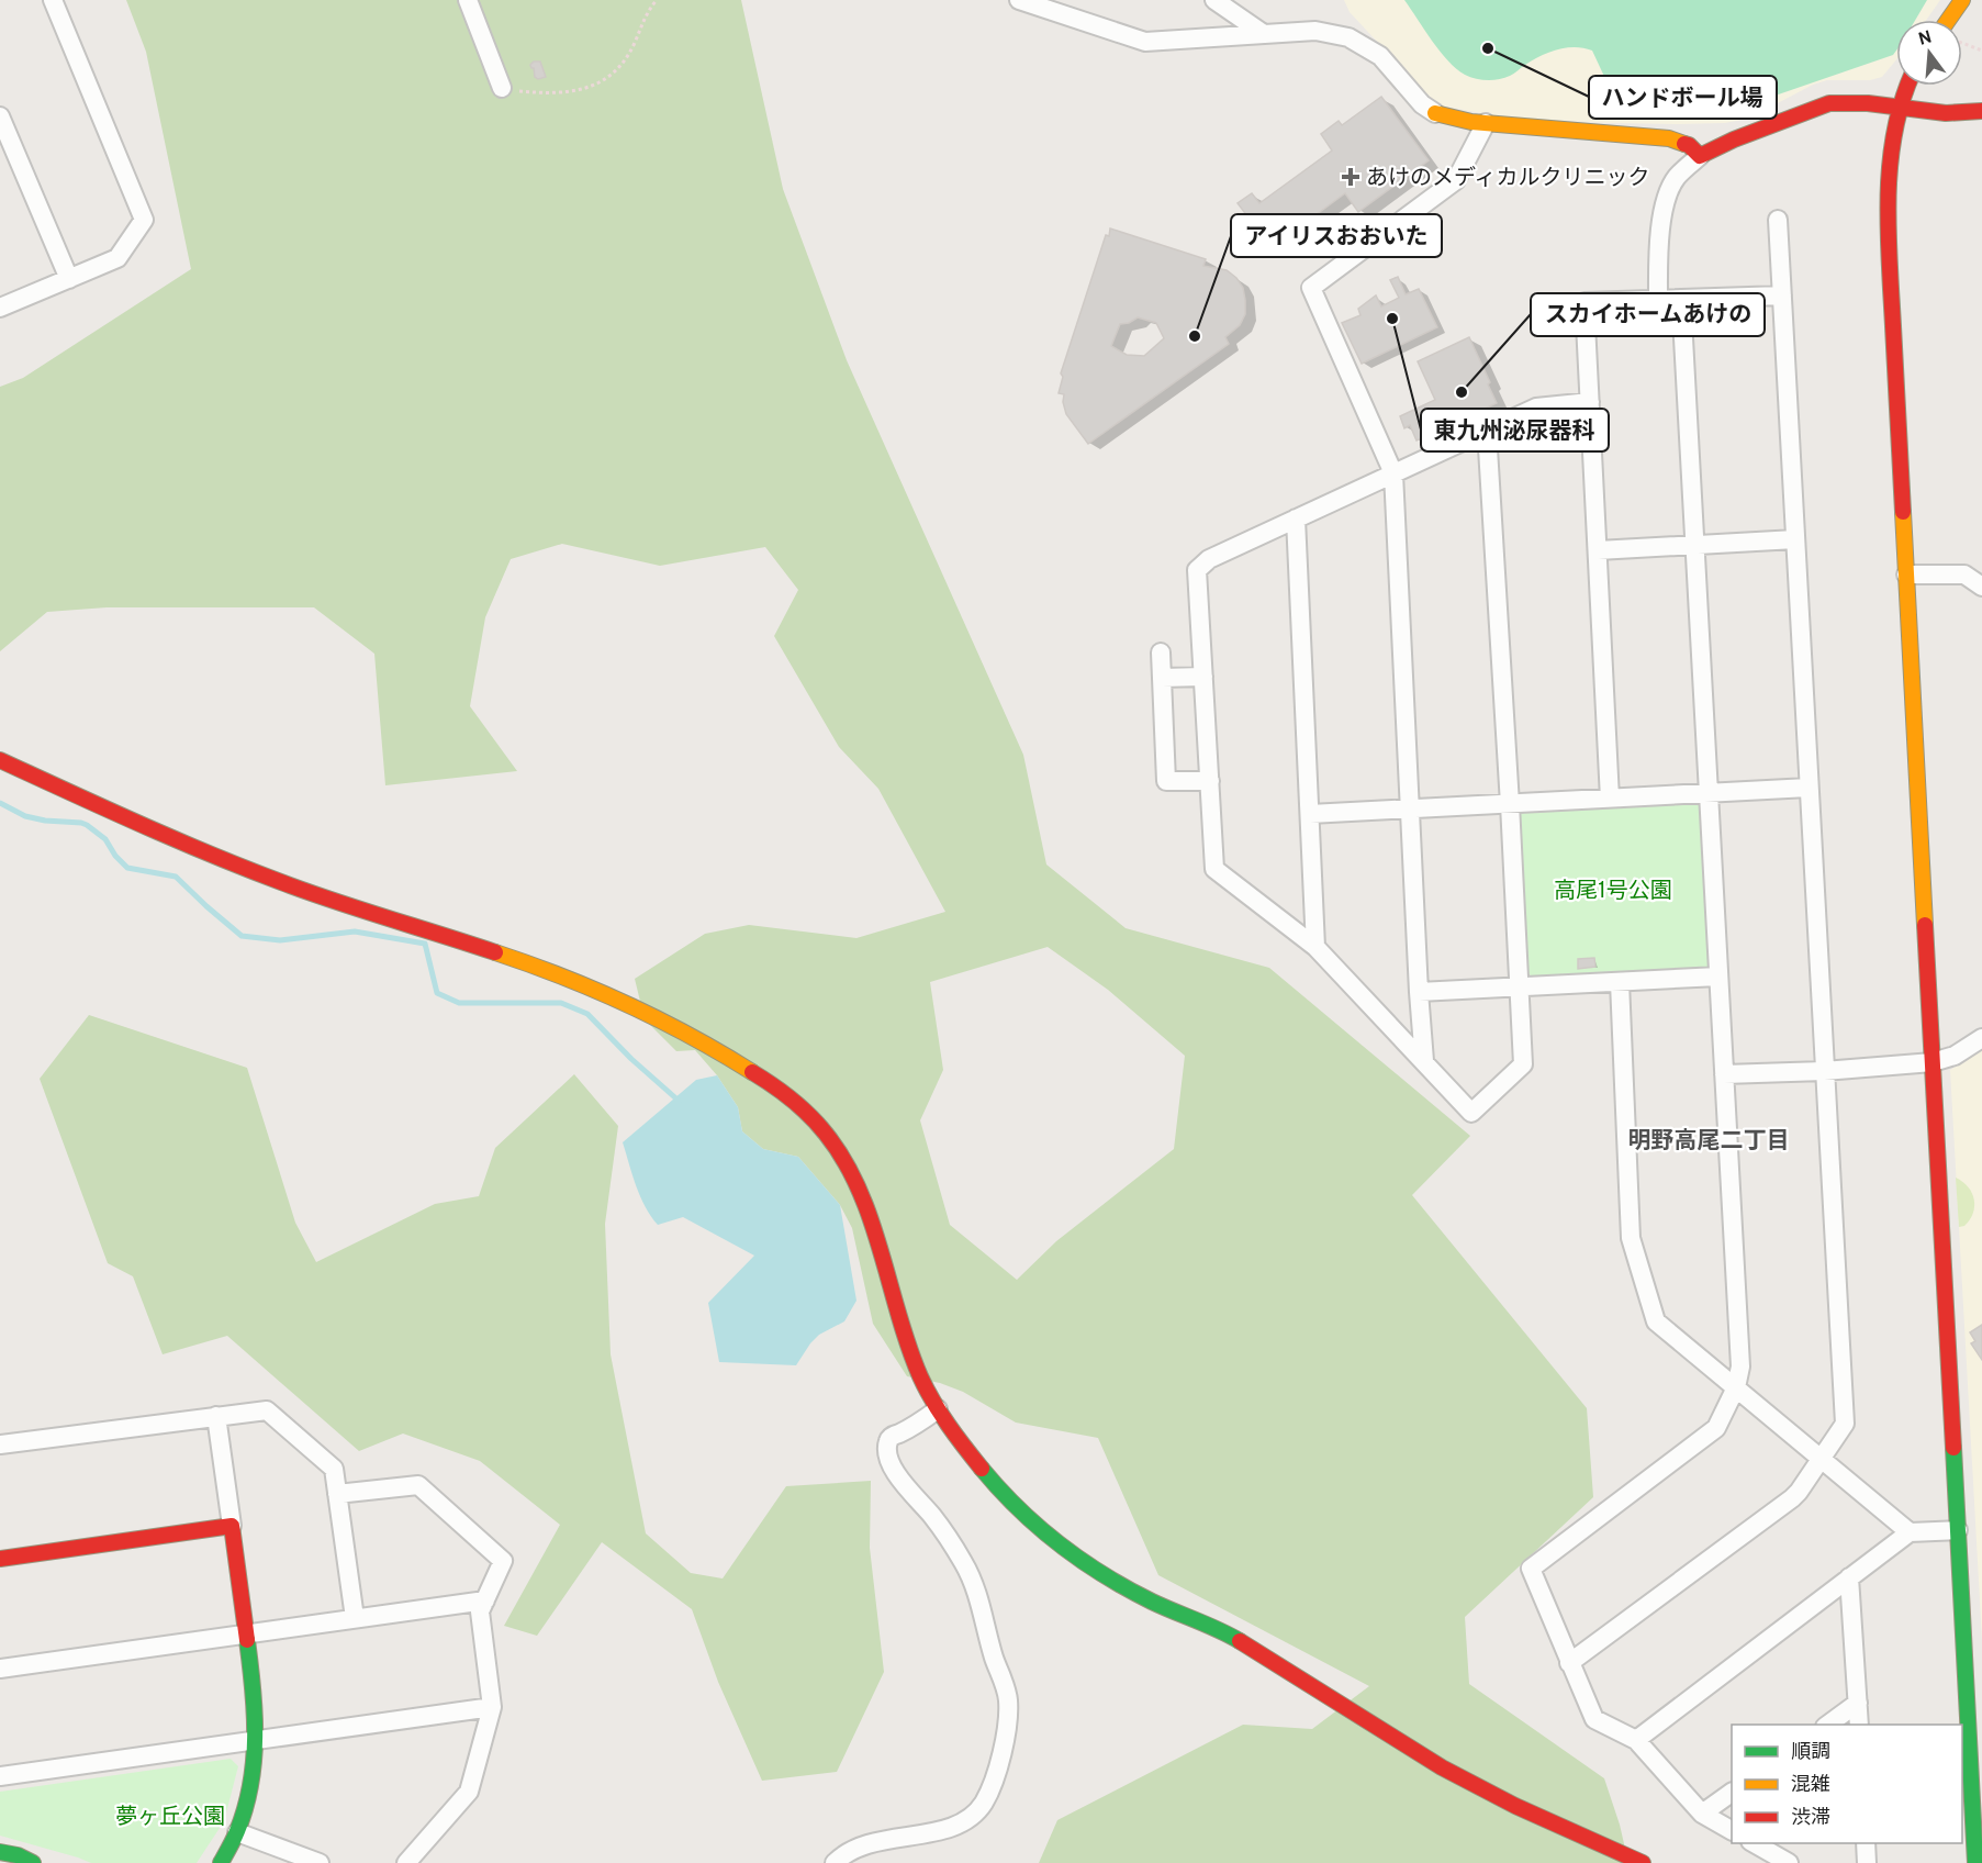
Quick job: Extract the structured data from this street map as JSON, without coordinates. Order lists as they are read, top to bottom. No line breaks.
{"districts":["明野高尾二丁目"],"parks":["高尾1号公園","夢ヶ丘公園"],"places":{"other":["ハンドボール場","東九州泌尿器科","アイリスおおいた","スカイホームあけの"],"health":["あけのメディカルクリニック"]},"legend":["順調","混雑","渋滞"],"north":"top"}
